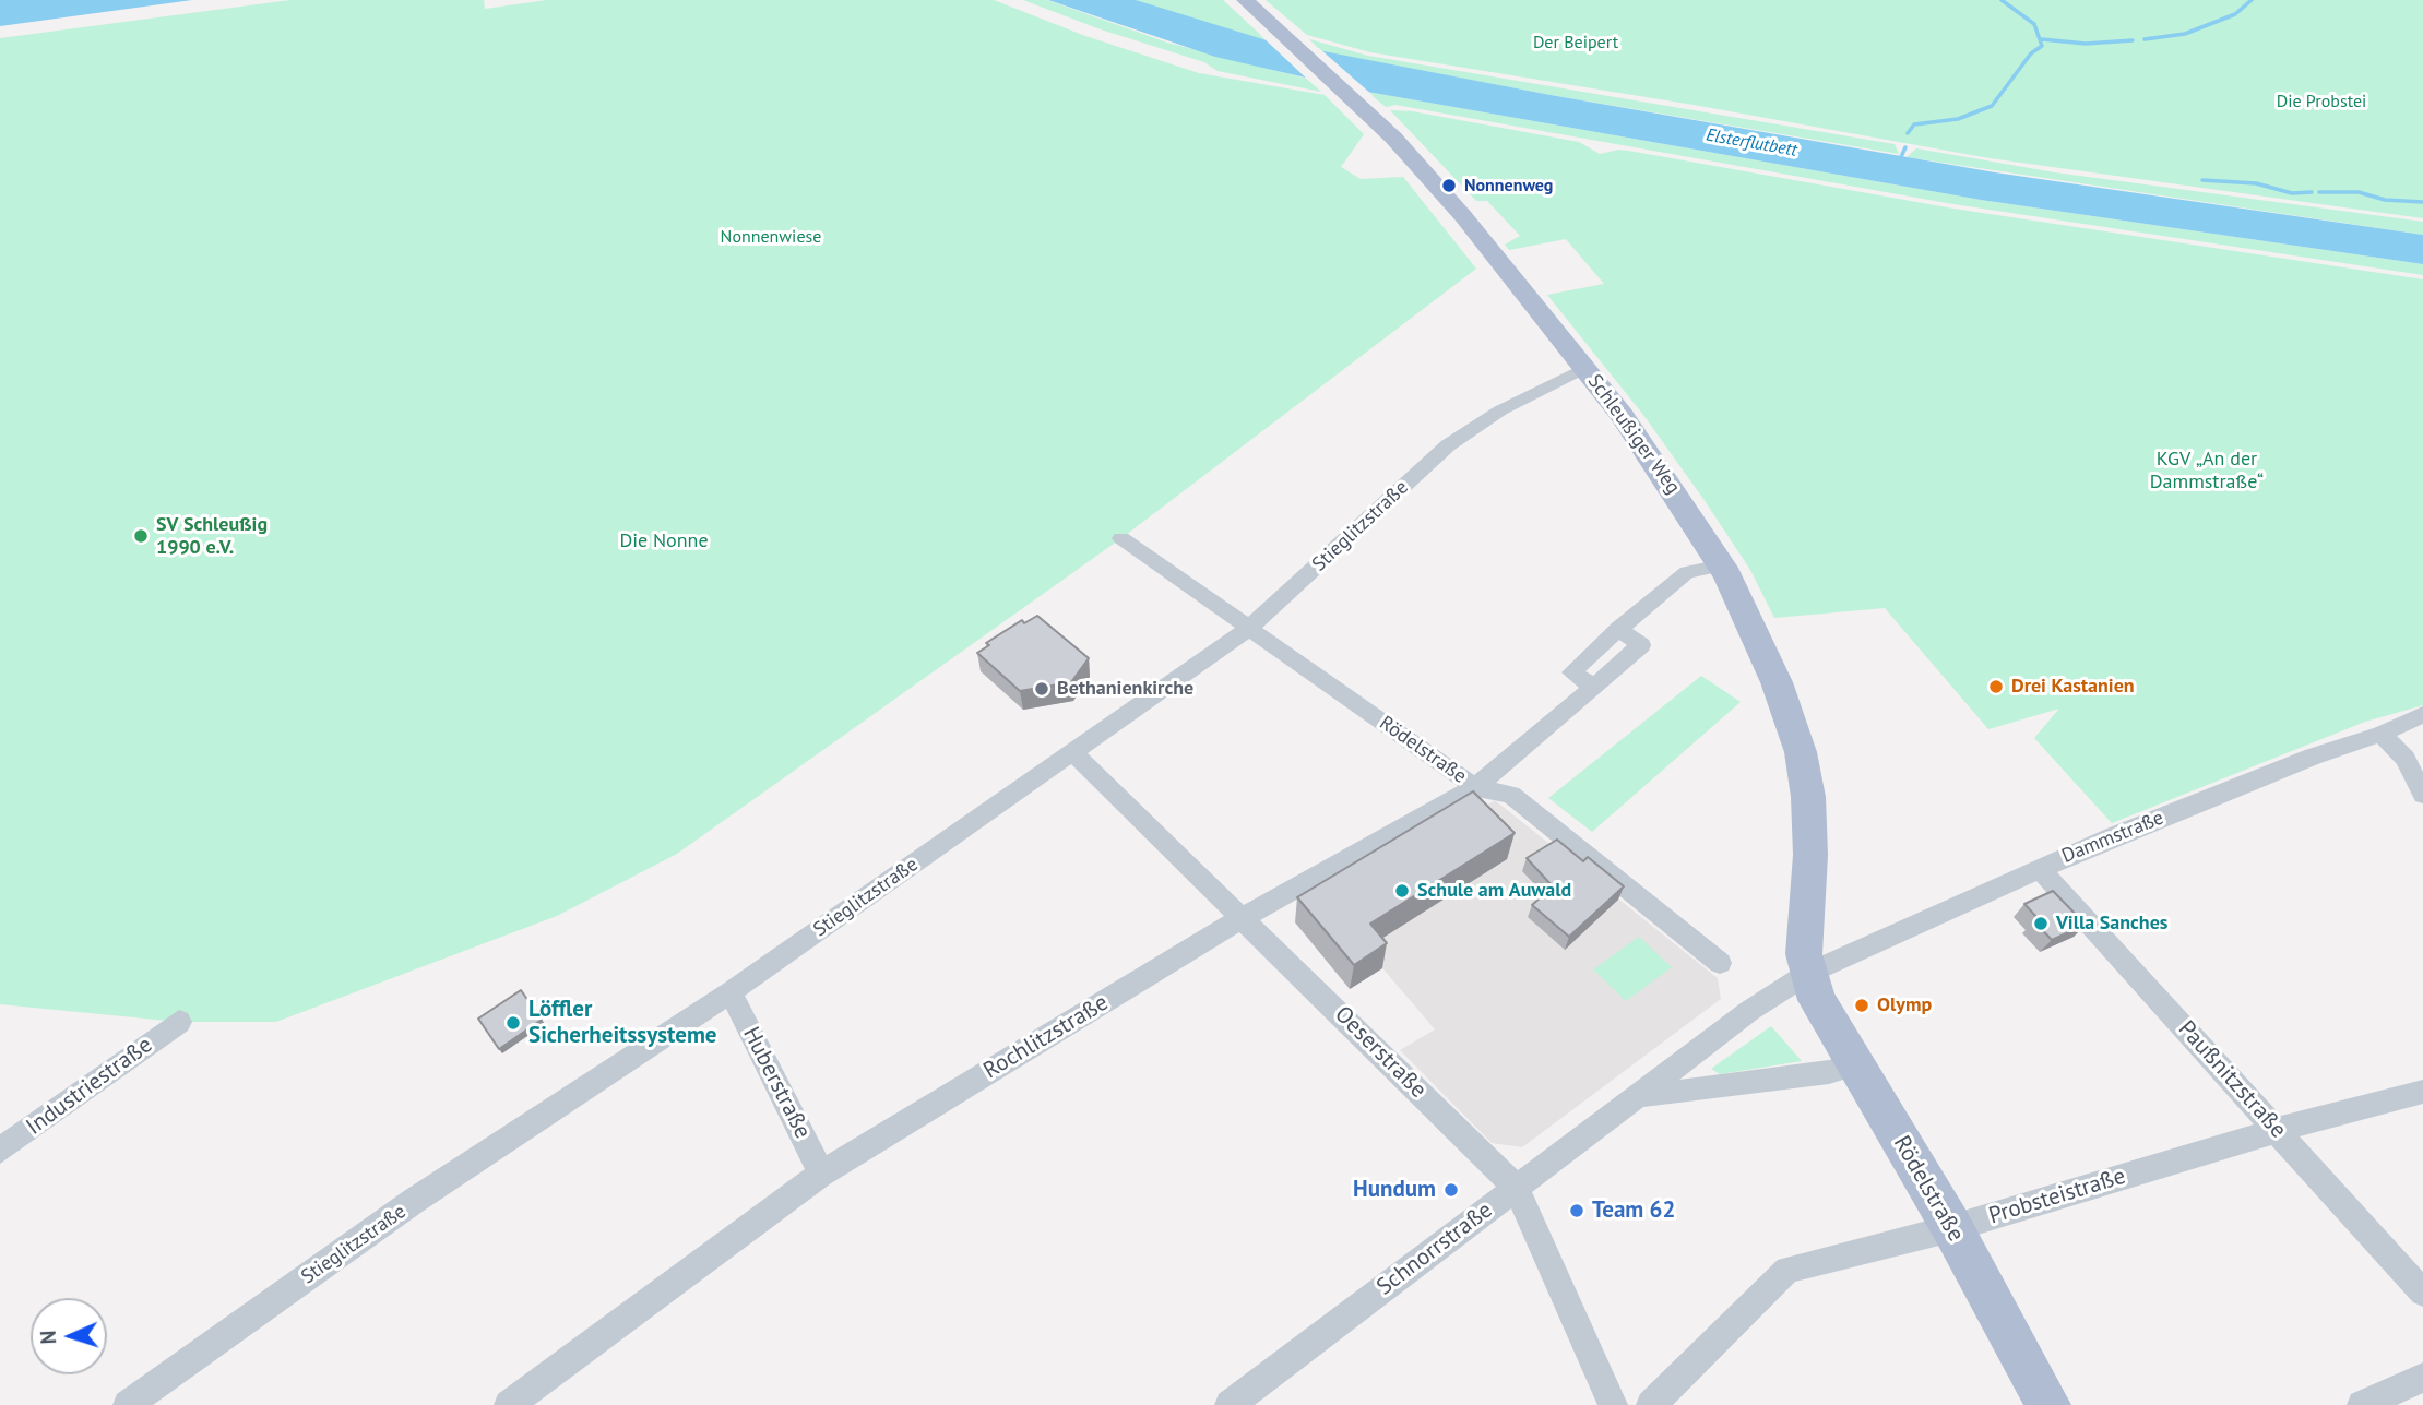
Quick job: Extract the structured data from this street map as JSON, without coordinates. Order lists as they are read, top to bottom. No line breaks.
{"streets":{"main road":["Schleußiger Weg","Rödelstraße"],"street":["Stieglitzstraße","Dammstraße","Rochlitzstraße","Oeserstraße","Paußnitzstraße","Huberstraße","Industriestraße","Probsteistraße","Schnorrstraße"]},"crossings":[["Schleußiger Weg","Stieglitzstraße"],["Schleußiger Weg","Rödelstraße"],["Schleußiger Weg","Dammstraße"],["Schleußiger Weg","Rochlitzstraße"],["Schleußiger Weg","Schnorrstraße"],["Stieglitzstraße","Rödelstraße"],["Stieglitzstraße","Oeserstraße"],["Stieglitzstraße","Huberstraße"],["Rödelstraße","Dammstraße"],["Rödelstraße","Rochlitzstraße"],["Rödelstraße","Probsteistraße"],["Rödelstraße","Schnorrstraße"],["Dammstraße","Paußnitzstraße"],["Dammstraße","Schnorrstraße"],["Rochlitzstraße","Oeserstraße"],["Rochlitzstraße","Huberstraße"],["Oeserstraße","Schnorrstraße"],["Paußnitzstraße","Probsteistraße"]],"water":["Elsterflutbett"],"parks":["Der Beipert","Die Probstei","Nonnenwiese","KGV „An der Dammstraße“","Die Nonne"],"places":["Nonnenweg","SV Schleußig 1990 e.V.","Drei Kastanien","Bethanienkirche","Schule am Auwald","Villa Sanches","Olymp","Löffler Sicherheitssysteme","Hundum","Team 62"],"north":"left"}
